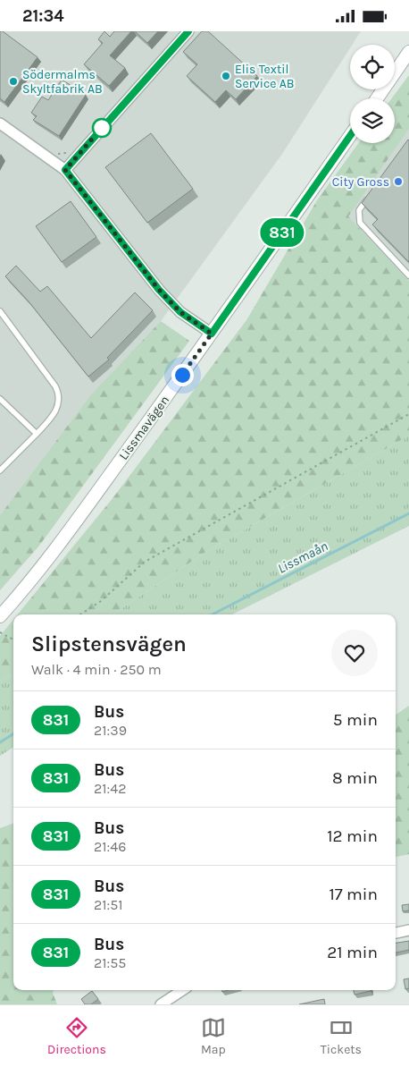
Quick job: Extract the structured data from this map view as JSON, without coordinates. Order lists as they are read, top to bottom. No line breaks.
{"streets":{"street":["Lissmavägen"]},"water":["Lissmaån"],"places":["Elis Textil Service AB","Södermalms Skyltfabrik AB","City Gross"],"lines":["bus line 831"],"page":{"status":"21:34","on_map":"831","heading":["Slipstensvägen","Walk · 4 min · 250 m"],"list":[{"mark":"831","name":"Bus","note":"21:39","value":"5 min"},{"mark":"831","name":"Bus","note":"21:42","value":"8 min"},{"mark":"831","name":"Bus","note":"21:46","value":"12 min"},{"mark":"831","name":"Bus","note":"21:51","value":"17 min"},{"mark":"831","name":"Bus","note":"21:55","value":"21 min"}],"tabs":["Directions","Map","Tickets"]}}
